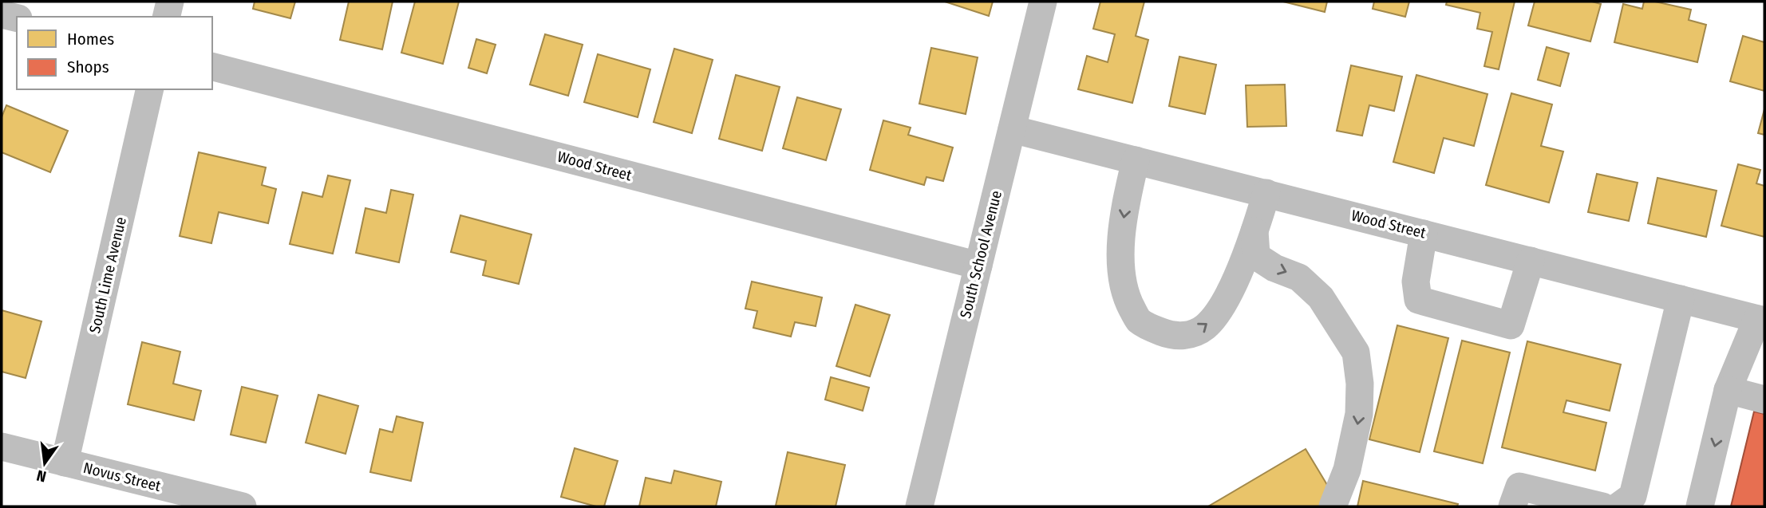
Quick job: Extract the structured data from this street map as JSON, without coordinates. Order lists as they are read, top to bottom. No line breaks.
{"streets":{"street":["Wood Street","South School Avenue","South Lime Avenue","Novus Street"]},"crossings":[["Wood Street","South School Avenue"],["South Lime Avenue","Novus Street"]],"legend":["Homes","Shops"],"north":"bottom"}
